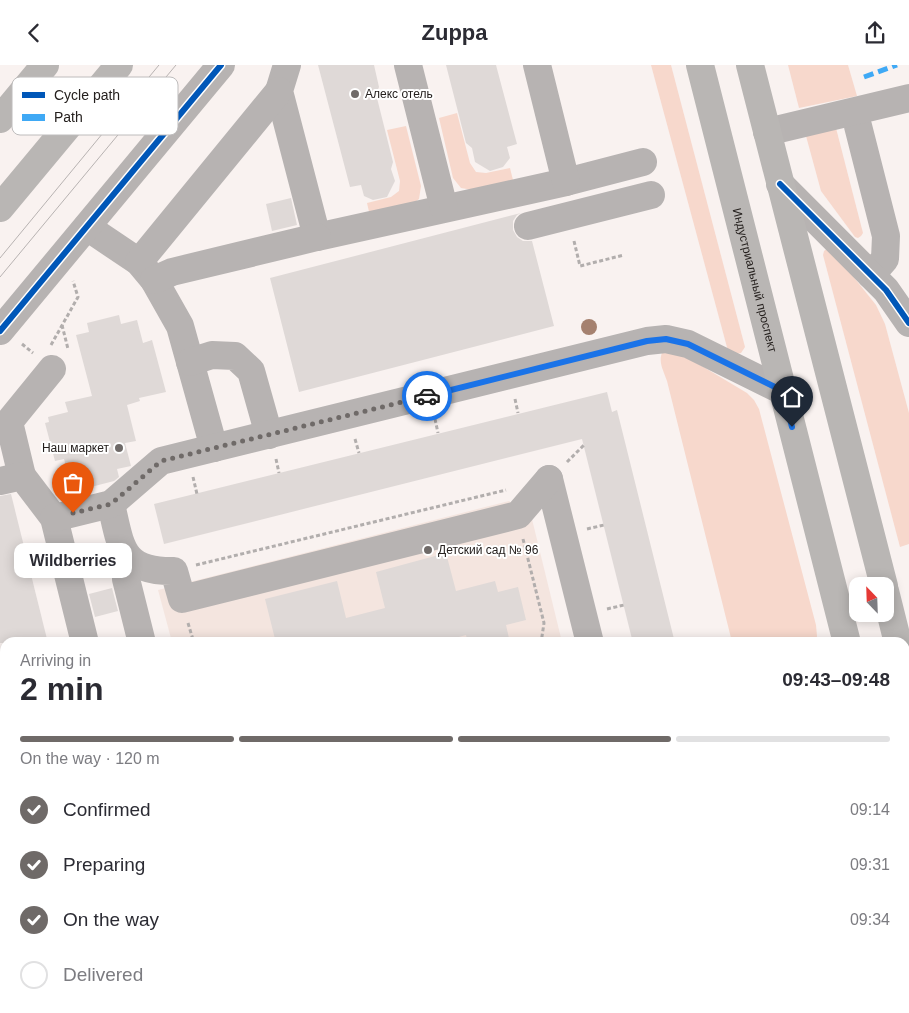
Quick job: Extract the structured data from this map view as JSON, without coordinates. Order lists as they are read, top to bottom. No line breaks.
{"streets":{"main road":["Индустриальный проспект"]},"places":["Алекс отель","Наш маркет","Wildberries","Детский сад № 96"],"legend":["Cycle path","Path"],"north":"top left","page":{"header":"Zuppa","bubble":"Wildberries","heading":["2 min","Arriving in","09:43–09:48"],"bar":"On the way · 120 m","list":[["Confirmed","09:14"],["Preparing","09:31"],["On the way","09:34"],"Delivered"]}}
